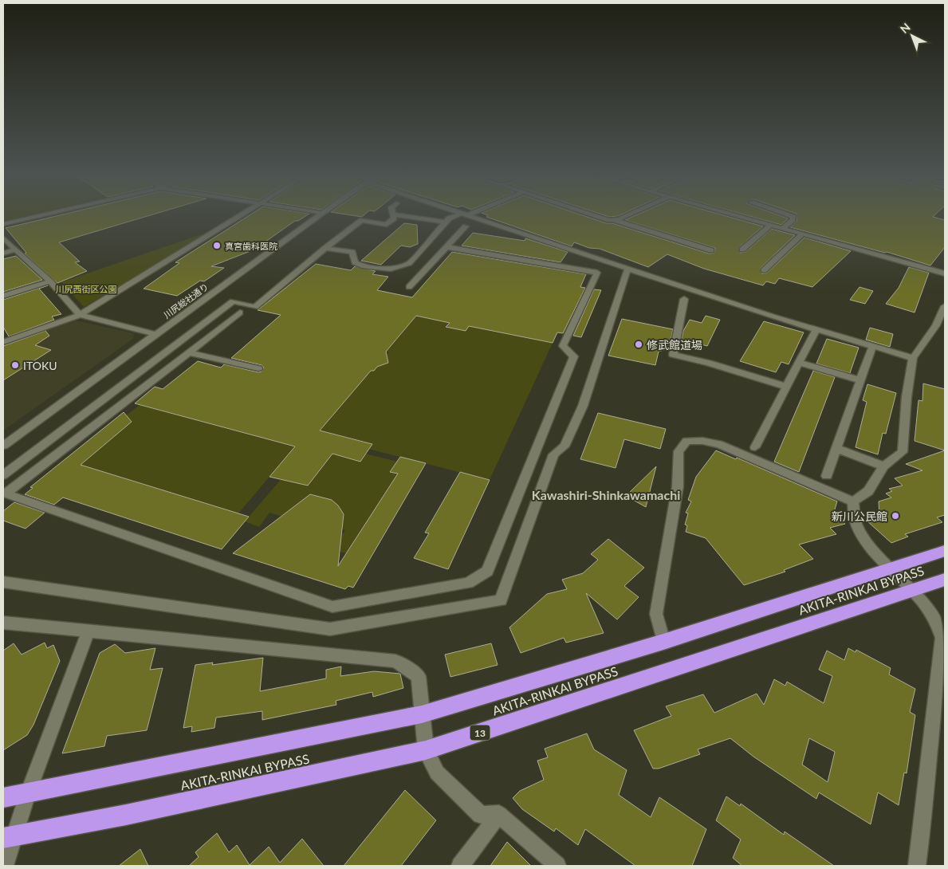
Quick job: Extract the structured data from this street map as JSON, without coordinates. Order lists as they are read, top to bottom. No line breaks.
{"streets":{"highway":["AKITA-RINKAI BYPASS","13"],"street":["川尻総社通り"]},"districts":["Kawashiri-Shinkawamachi"],"parks":["川尻西街区公園"],"places":["真宮歯科医院","修武館道場","ITOKU","新川公民館"],"north":"top left"}
